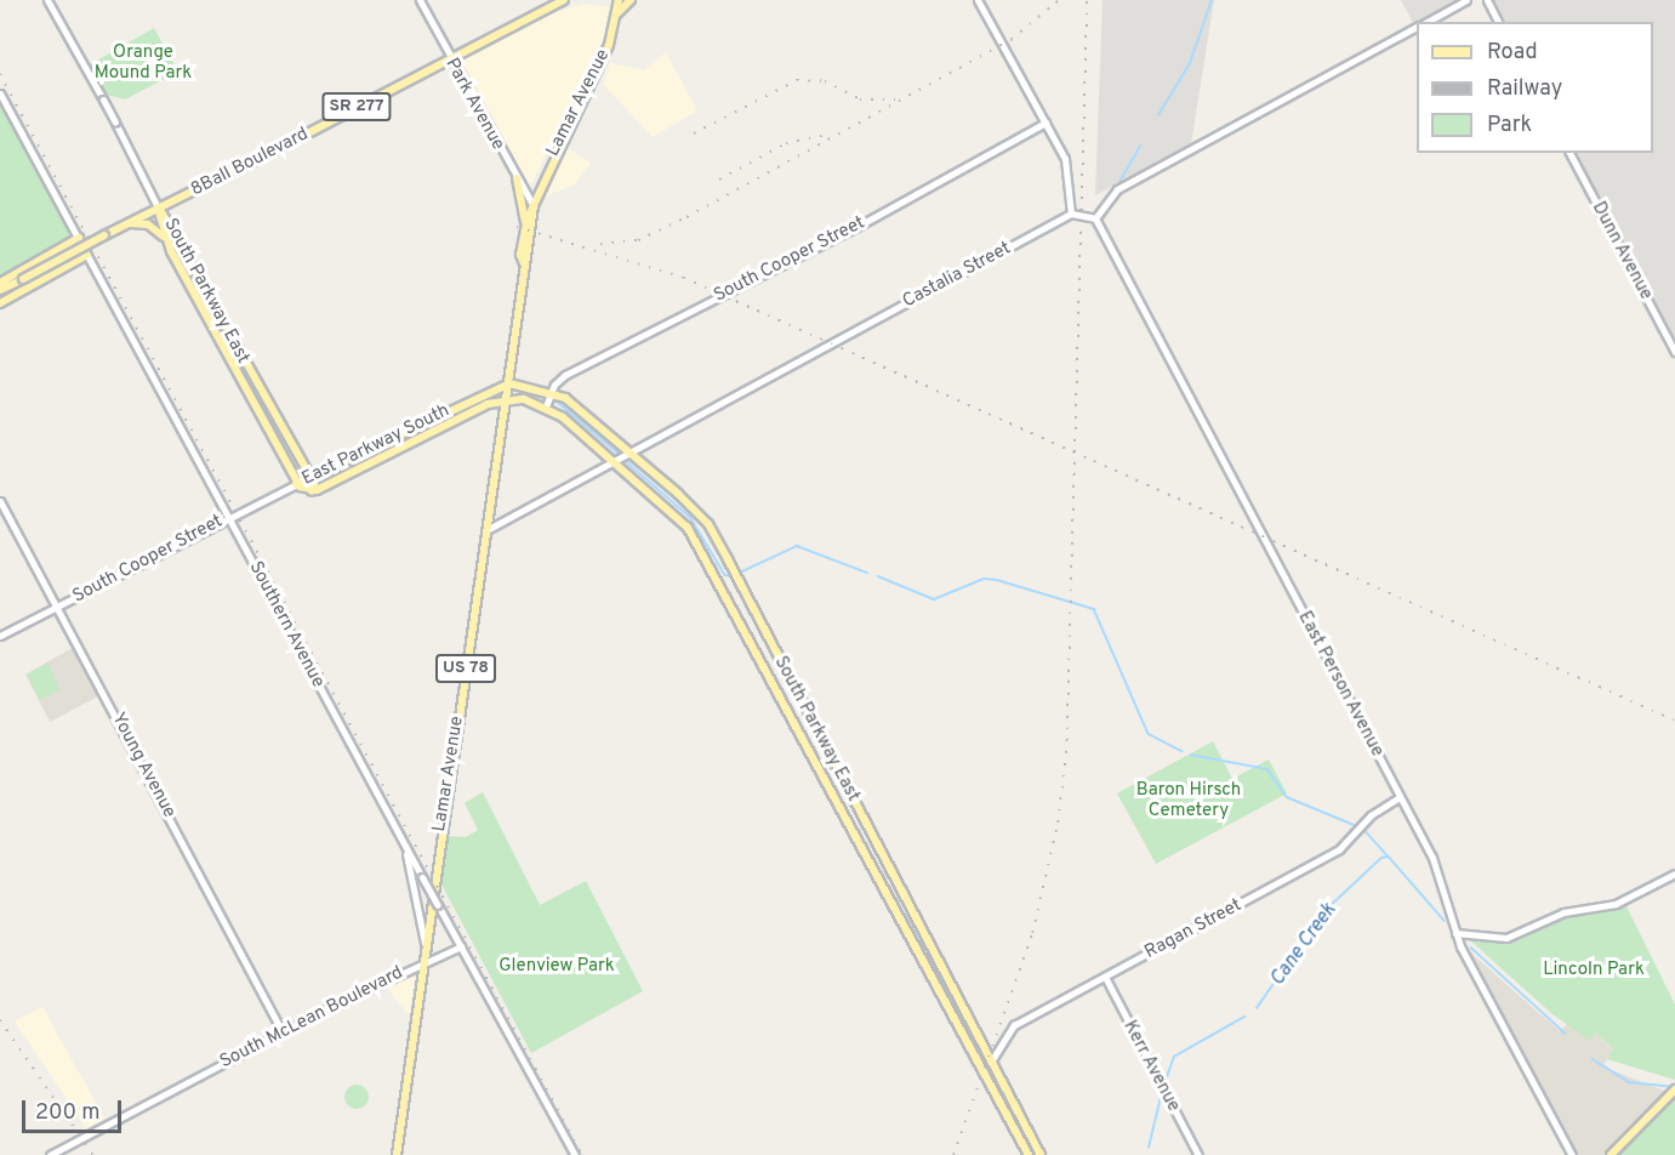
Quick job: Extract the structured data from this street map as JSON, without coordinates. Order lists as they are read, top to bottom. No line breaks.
{"streets":{"main road":["Lamar Avenue","Park Avenue","SR 277","8Ball Boulevard","Dunn Avenue","South Cooper Street","Castalia Street","South Parkway East","East Parkway South","Southern Avenue","US 78","East Person Avenue","Young Avenue","Ragan Street","South McLean Boulevard","Kerr Avenue"]},"crossings":[["Lamar Avenue","Park Avenue"],["Lamar Avenue","Castalia Street"],["Lamar Avenue","South Parkway East"],["Lamar Avenue","East Parkway South"],["Lamar Avenue","South McLean Boulevard"],["Park Avenue","SR 277"],["Park Avenue","8Ball Boulevard"],["SR 277","8Ball Boulevard"],["SR 277","South Parkway East"],["8Ball Boulevard","South Parkway East"],["South Cooper Street","South Parkway East"],["South Cooper Street","East Parkway South"],["South Cooper Street","Southern Avenue"],["South Cooper Street","Young Avenue"],["Castalia Street","South Parkway East"],["South Parkway East","East Parkway South"],["South Parkway East","Ragan Street"],["Southern Avenue","South McLean Boulevard"],["East Person Avenue","Ragan Street"],["Young Avenue","South McLean Boulevard"],["Ragan Street","Kerr Avenue"]],"water":["Cane Creek"],"parks":["Orange Mound Park","Baron Hirsch Cemetery","Glenview Park","Lincoln Park"],"legend":["Road","Railway","Park"],"scale_bar":"200 m"}
